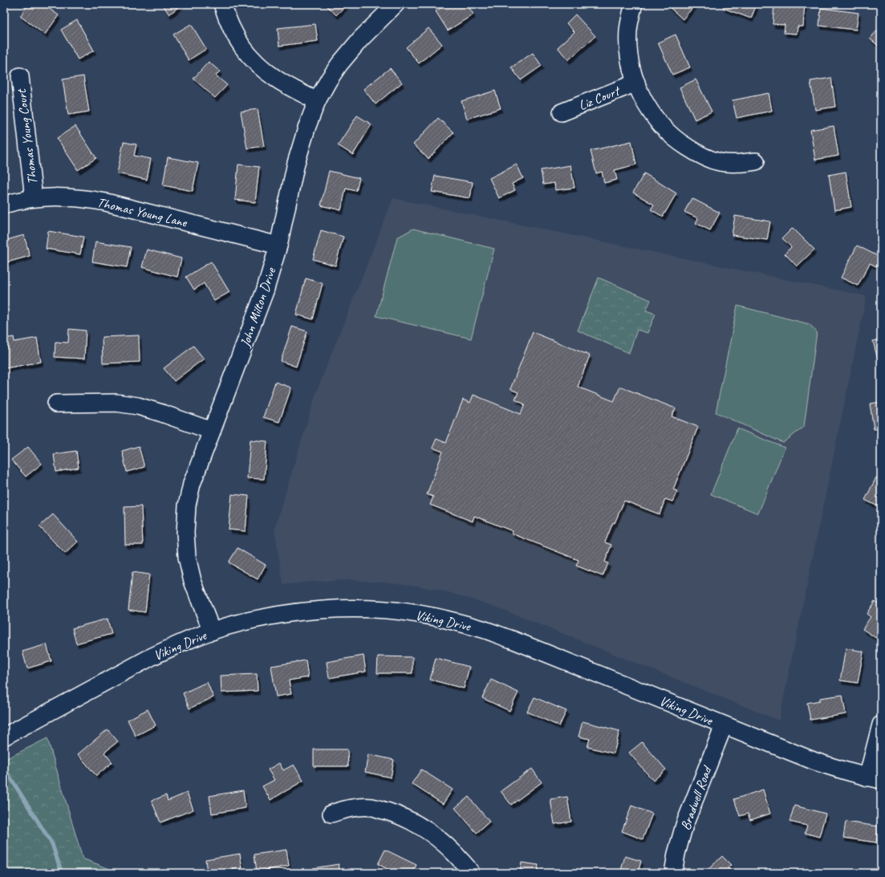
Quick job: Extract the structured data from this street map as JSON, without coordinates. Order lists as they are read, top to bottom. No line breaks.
{"streets":{"street":["Liz Court","Thomas Young Court","Thomas Young Lane","John Milton Drive","Viking Drive","Bradwell Road"]},"crossings":[["Thomas Young Court","Thomas Young Lane"],["Thomas Young Lane","John Milton Drive"],["John Milton Drive","Viking Drive"],["Viking Drive","Bradwell Road"]]}
